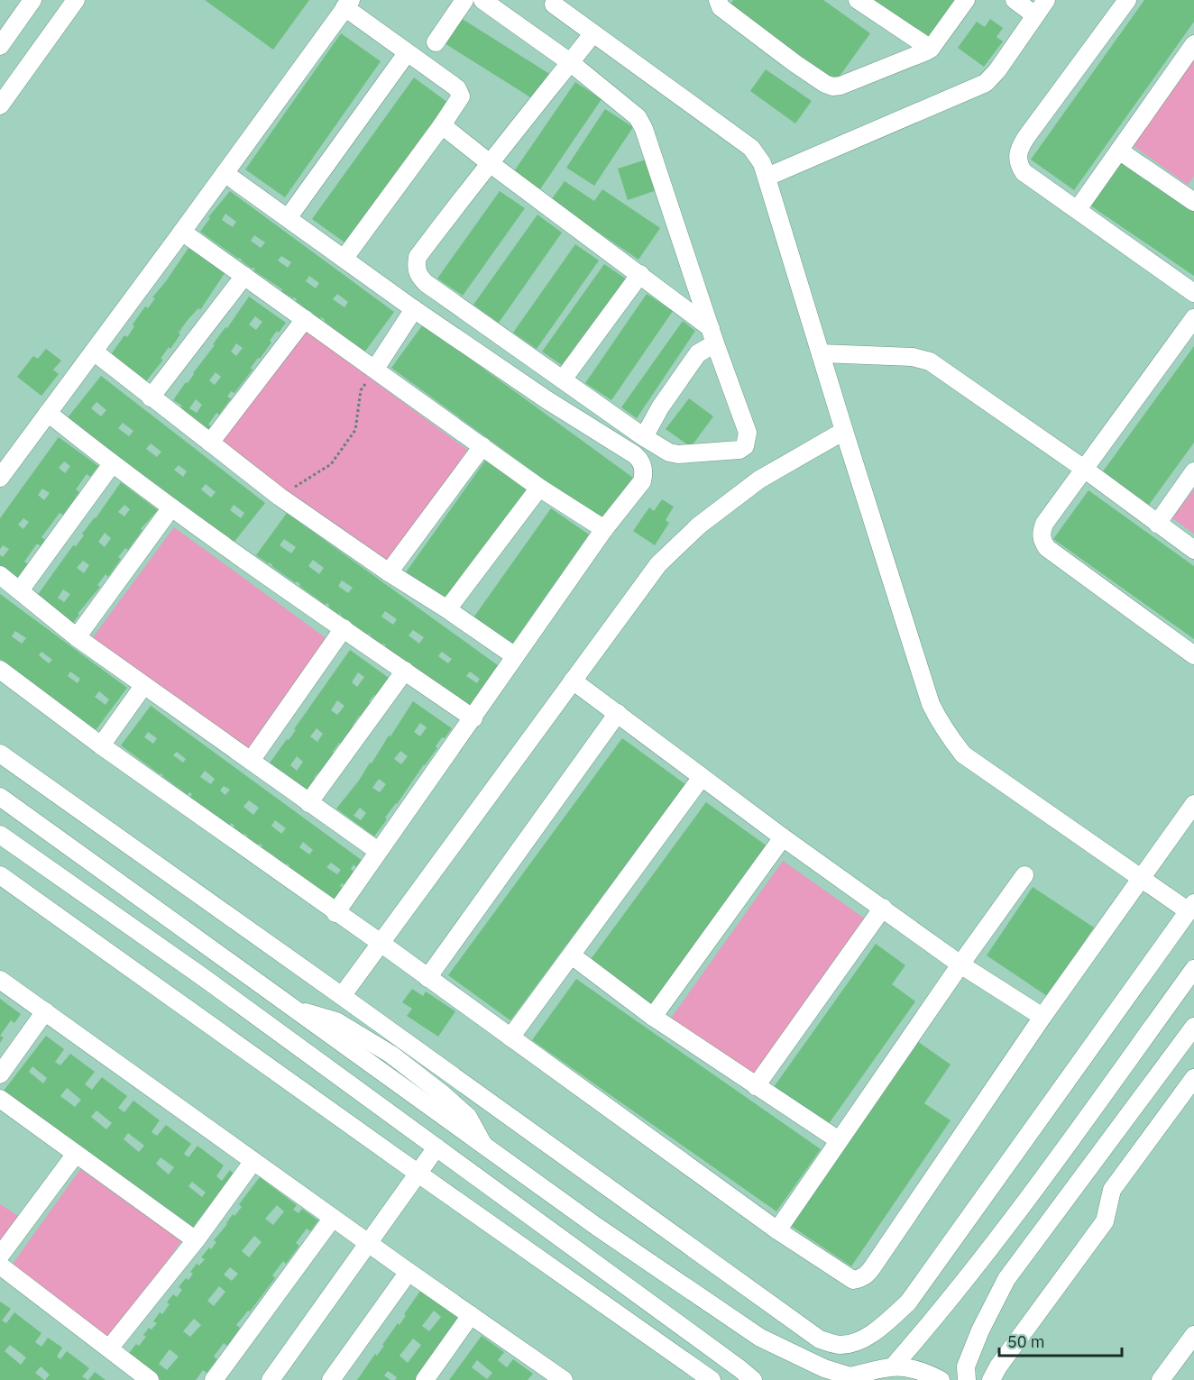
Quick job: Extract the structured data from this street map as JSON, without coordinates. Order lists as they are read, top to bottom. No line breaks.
{"scale_bar":"50 m"}
